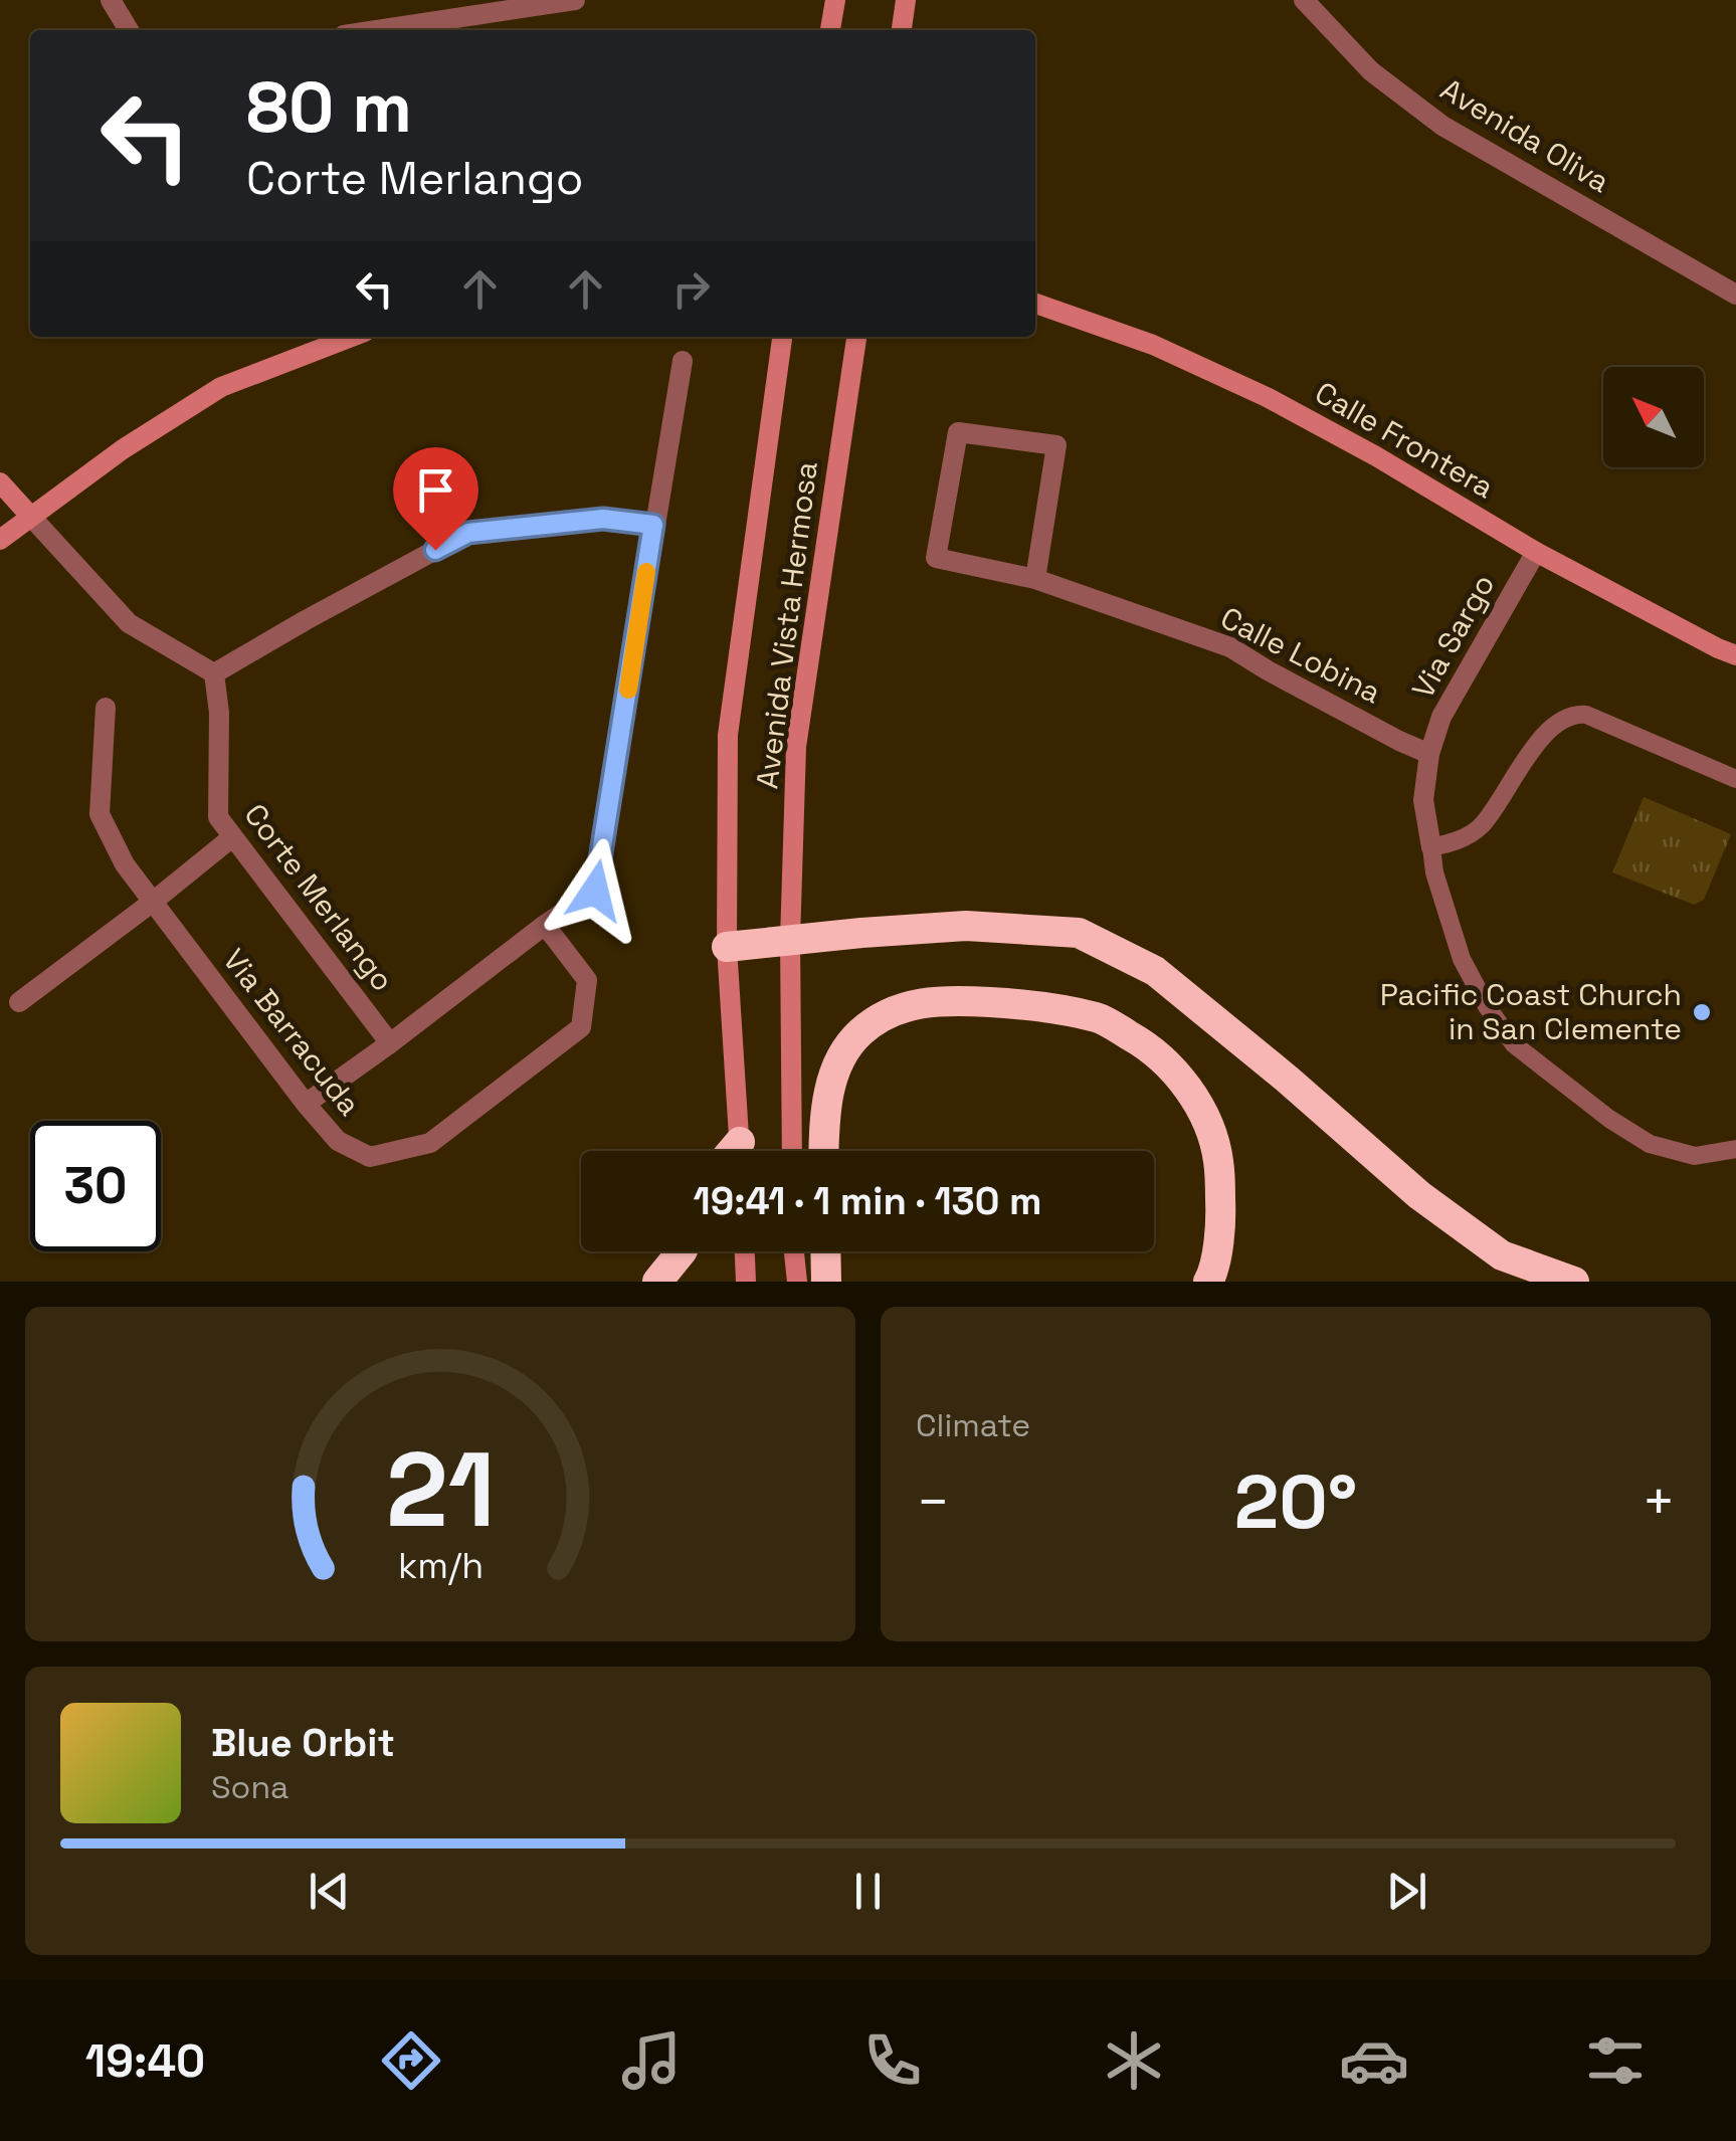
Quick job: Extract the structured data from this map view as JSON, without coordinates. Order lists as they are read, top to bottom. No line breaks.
{"streets":{"main road":["Calle Frontera","Avenida Vista Hermosa"],"street":["Avenida Oliva","Via Sargo","Calle Lobina","Corte Merlango","Via Barracuda"]},"crossings":[["Calle Frontera","Via Sargo"],["Via Sargo","Calle Lobina"]],"places":["Pacific Coast Church in San Clemente"],"north":"top left","page":{"turn":["80 m","Corte Merlango"],"limit":"30","trip":"19:41 · 1 min · 130 m","tile":"Climate","heat":["−","20°","+"],"song":["Blue Orbit","Sona"],"tabs":"19:40","gauge":["21","km/h"]}}
